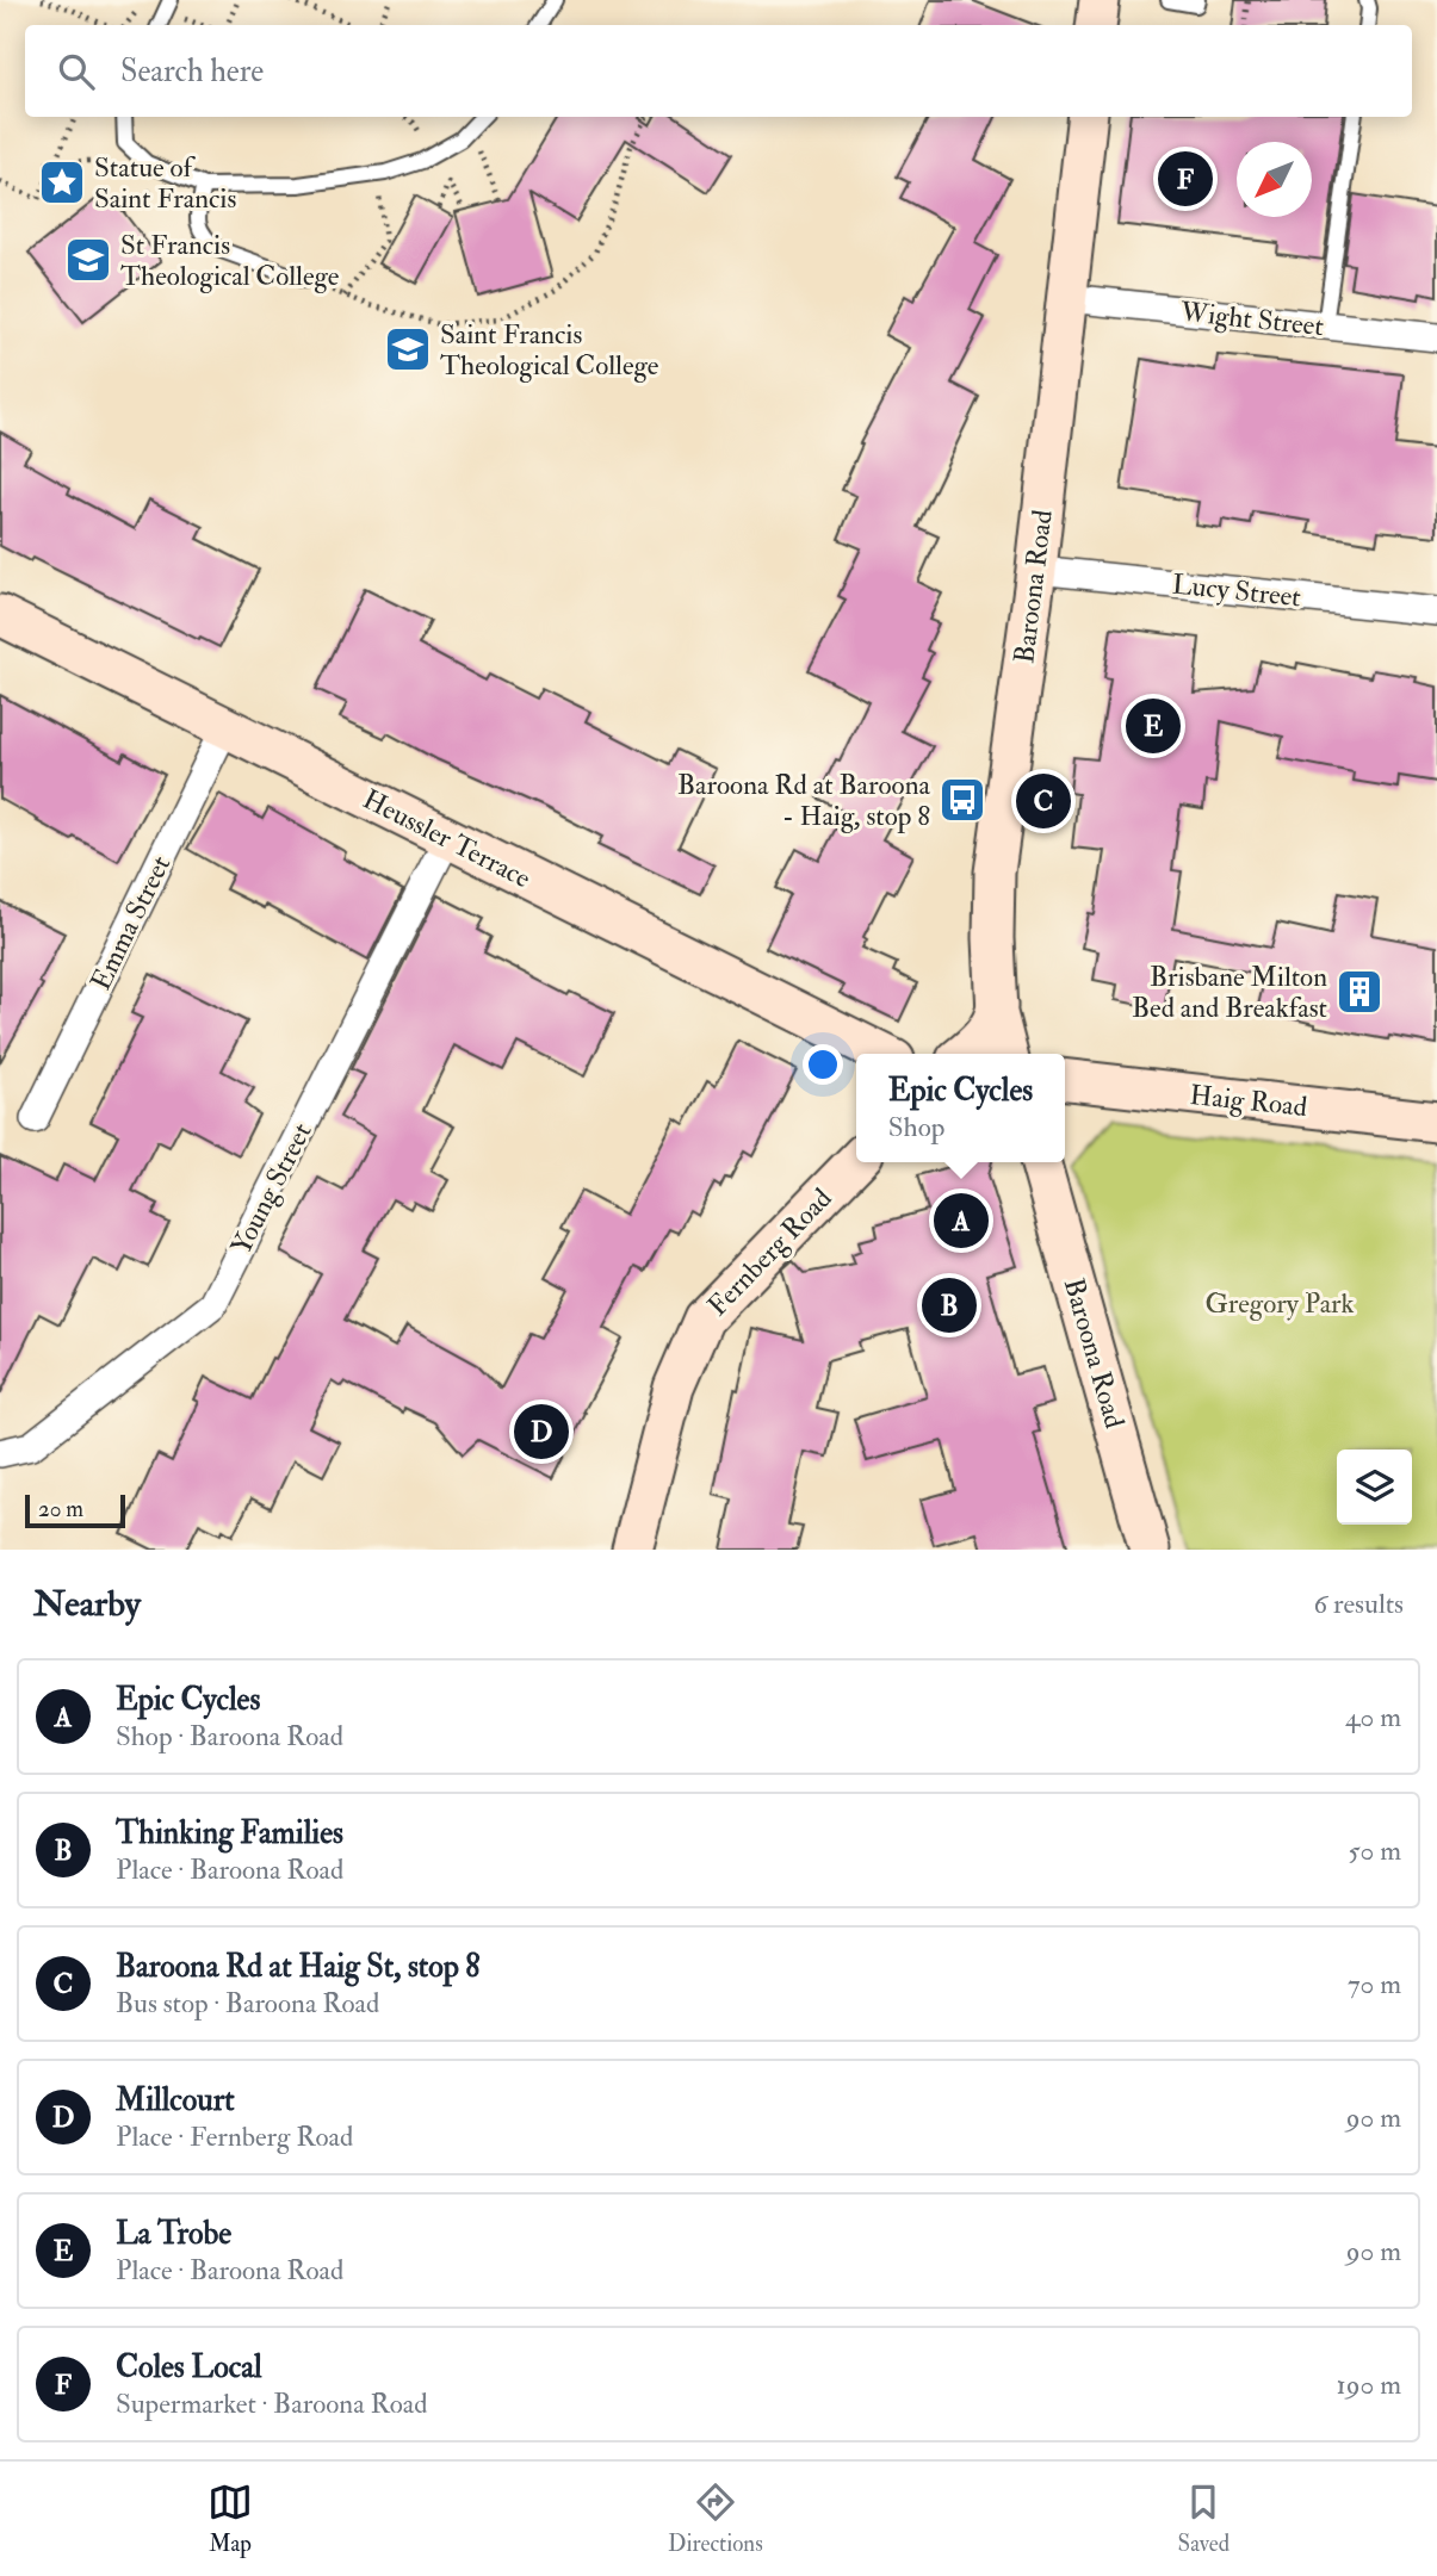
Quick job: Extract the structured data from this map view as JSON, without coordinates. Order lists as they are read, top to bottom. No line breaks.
{"streets":{"street":["Wight Street","Baroona Road","Lucy Street","Heussler Terrace","Emma Street","Haig Road","Young Street","Fernberg Road"]},"crossings":[["Wight Street","Baroona Road"],["Baroona Road","Lucy Street"],["Heussler Terrace","Emma Street"],["Heussler Terrace","Young Street"]],"parks":["Gregory Park"],"places":{"place":["Statue of Saint Francis"],"school or university":["St Francis Theological College","Saint Francis Theological College"],"bus stop":["Baroona Rd at Baroona - Haig, stop 8"],"building":["Brisbane Milton Bed and Breakfast"]},"scale_bar":"20 m","north":"bottom left","page":{"search":"Search here","pins":["F","E","C","A","B","D"],"popup":["Epic Cycles","Shop"],"scale":"20 m","heading":["Nearby","6 results"],"list":[{"mark":"A","name":"Epic Cycles","note":"Shop · Baroona Road","value":"40 m"},{"mark":"B","name":"Thinking Families","note":"Place · Baroona Road","value":"50 m"},{"mark":"C","name":"Baroona Rd at Haig St, stop 8","note":"Bus stop · Baroona Road","value":"70 m"},{"mark":"D","name":"Millcourt","note":"Place · Fernberg Road","value":"90 m"},{"mark":"E","name":"La Trobe","note":"Place · Baroona Road","value":"90 m"},{"mark":"F","name":"Coles Local","note":"Supermarket · Baroona Road","value":"190 m"}],"nav":["Map","Directions","Saved"]}}
